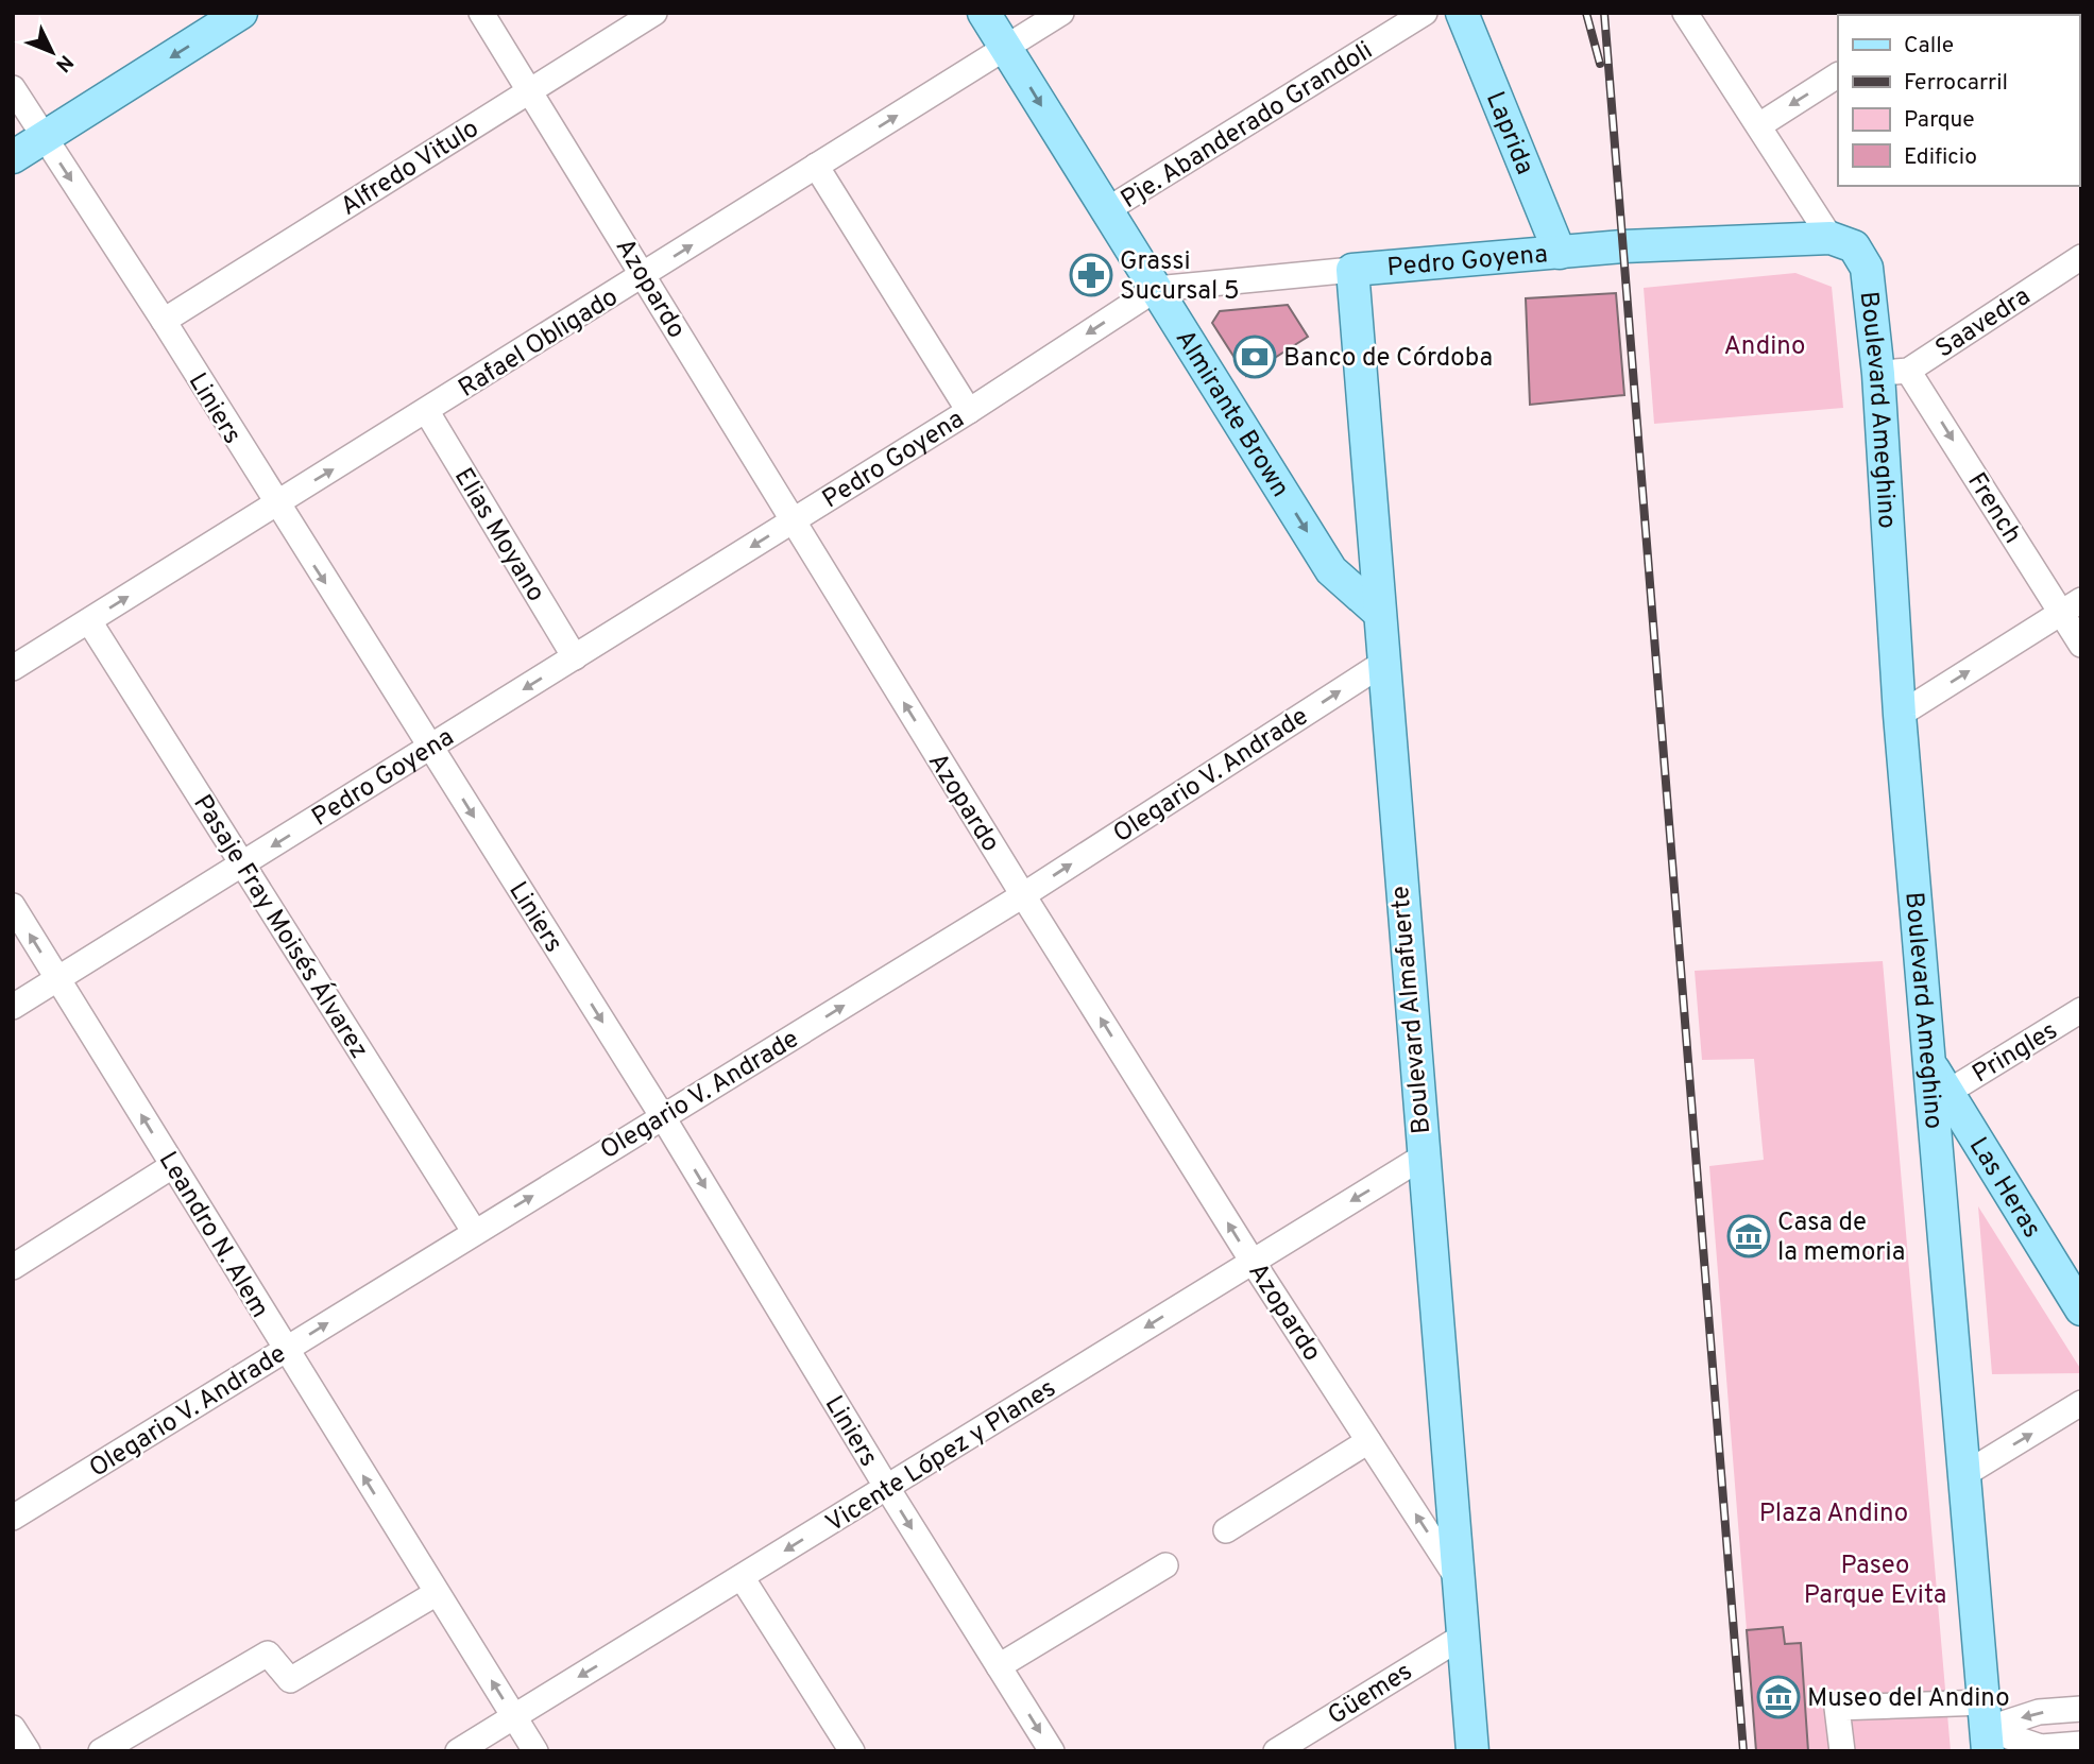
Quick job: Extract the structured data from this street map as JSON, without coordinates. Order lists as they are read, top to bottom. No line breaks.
{"streets":{"main road":["Laprida","Pedro Goyena","Boulevard Ameghino","Almirante Brown","Boulevard Almafuerte","Las Heras"],"street":["Pje. Abanderado Grandoli","Alfredo Vitulo","Azopardo","Saavedra","Rafael Obligado","Liniers","French","Elias Moyano","Olegario V. Andrade","Pasaje Fray Moisés Álvarez","Pringles","Leandro N. Alem","Vicente López y Planes","Güemes"]},"crossings":[["Pje. Abanderado Grandoli","Almirante Brown"],["Laprida","Pedro Goyena"],["Alfredo Vitulo","Azopardo"],["Alfredo Vitulo","Liniers"],["Pedro Goyena","Azopardo"],["Pedro Goyena","Liniers"],["Pedro Goyena","Boulevard Ameghino"],["Pedro Goyena","Almirante Brown"],["Pedro Goyena","Elias Moyano"],["Pedro Goyena","Pasaje Fray Moisés Álvarez"],["Pedro Goyena","Boulevard Almafuerte"],["Pedro Goyena","Leandro N. Alem"],["Azopardo","Rafael Obligado"],["Azopardo","Olegario V. Andrade"],["Azopardo","Boulevard Almafuerte"],["Azopardo","Vicente López y Planes"],["Saavedra","Boulevard Ameghino"],["Saavedra","French"],["Rafael Obligado","Liniers"],["Rafael Obligado","Almirante Brown"],["Rafael Obligado","Elias Moyano"],["Rafael Obligado","Pasaje Fray Moisés Álvarez"],["Liniers","Olegario V. Andrade"],["Liniers","Vicente López y Planes"],["Boulevard Ameghino","French"],["Boulevard Ameghino","Las Heras"],["Almirante Brown","Boulevard Almafuerte"],["Olegario V. Andrade","Pasaje Fray Moisés Álvarez"],["Olegario V. Andrade","Boulevard Almafuerte"],["Olegario V. Andrade","Leandro N. Alem"],["Boulevard Almafuerte","Vicente López y Planes"],["Boulevard Almafuerte","Güemes"],["Pringles","Las Heras"],["Leandro N. Alem","Vicente López y Planes"]],"one_way":["Pedro Goyena","Azopardo","Rafael Obligado","Liniers","Almirante Brown","French","Olegario V. Andrade","Leandro N. Alem"],"parks":["Andino","Plaza Andino","Paseo Parque Evita"],"places":{"pharmacy":["Grassi Sucursal 5"],"bank":["Banco de Córdoba"],"museum":["Casa de la memoria","Museo del Andino"]},"legend":["Calle","Ferrocarril","Parque","Edificio"],"north":"bottom right"}
